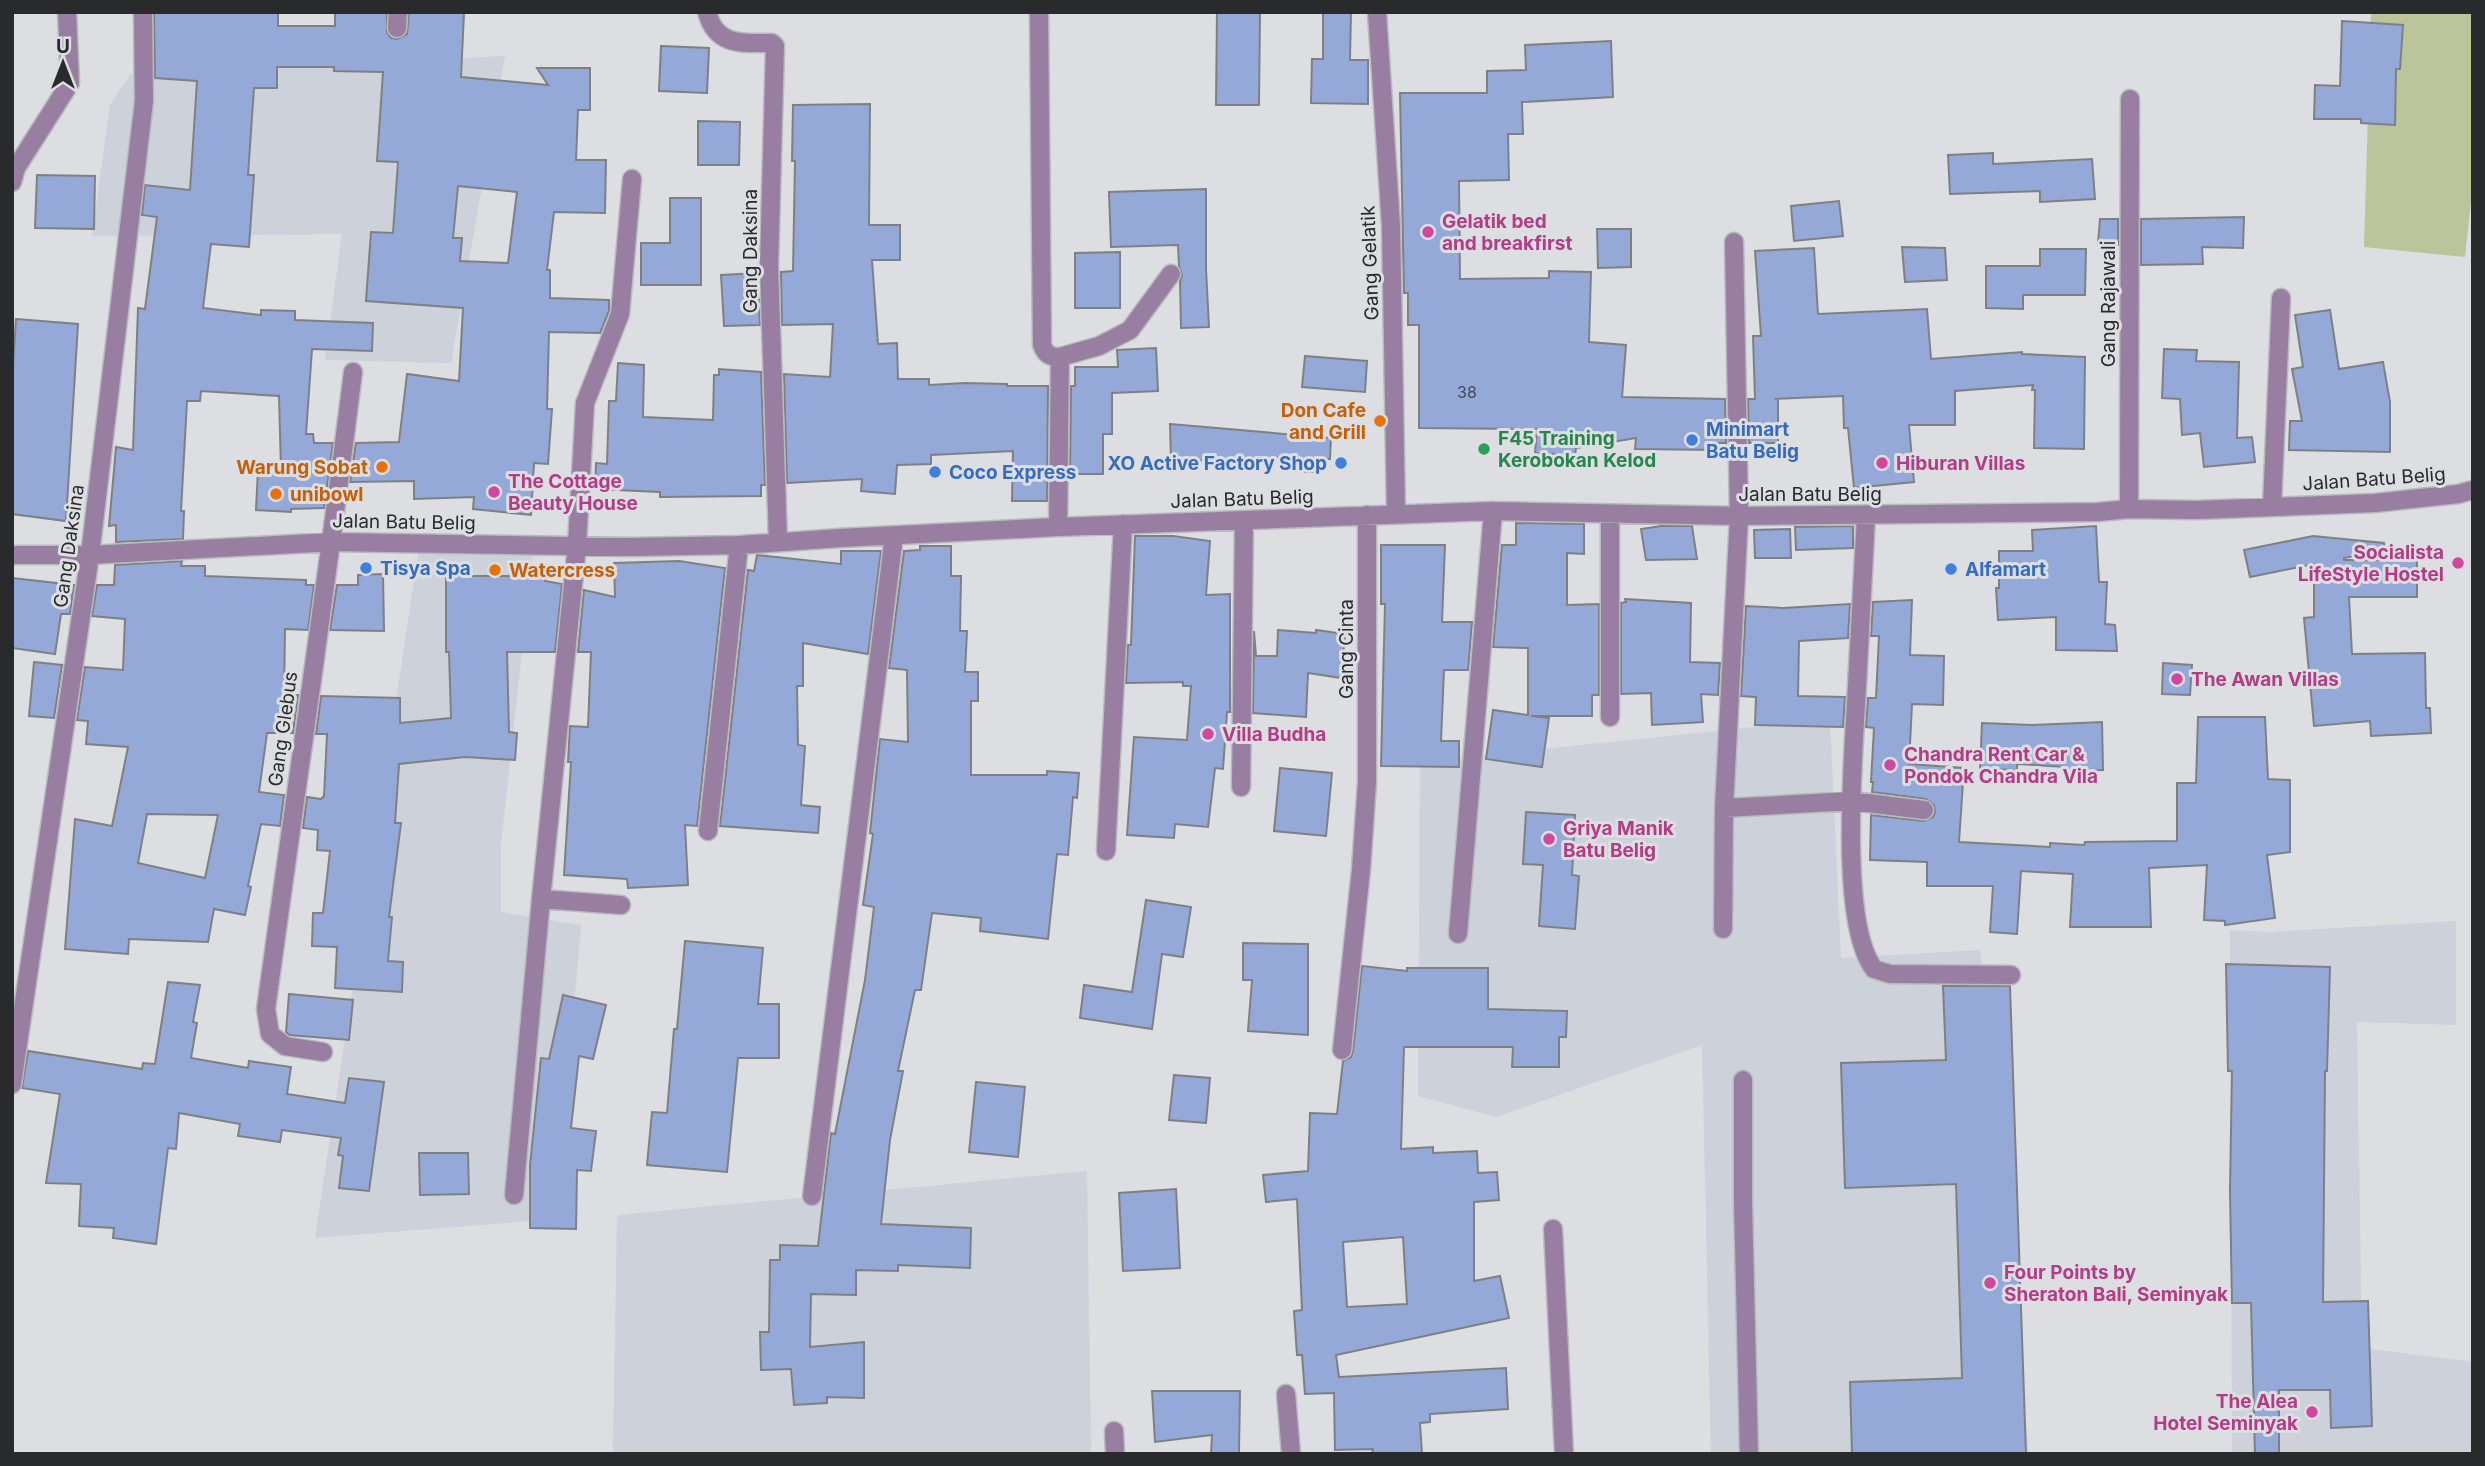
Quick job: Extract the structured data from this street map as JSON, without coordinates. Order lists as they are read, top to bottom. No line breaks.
{"streets":{"street":["Gang Daksina","Gang Gelatik","Gang Rajawali","Jalan Batu Belig","Gang Cinta","Gang Glebus"]},"crossings":[["Gang Daksina","Jalan Batu Belig"],["Gang Gelatik","Jalan Batu Belig"],["Gang Rajawali","Jalan Batu Belig"],["Jalan Batu Belig","Gang Cinta"],["Jalan Batu Belig","Gang Glebus"]],"places":["Gelatik bed and breakfirst","Don Cafe and Grill","Minimart Batu Belig","F45 Training Kerobokan Kelod","XO Active Factory Shop","Hiburan Villas","Warung Sobat","Coco Express","The Cottage Beauty House","unibowl","Socialista LifeStyle Hostel","Tisya Spa","Alfamart","Watercress","The Awan Villas","Villa Budha","Chandra Rent Car & Pondok Chandra Vila","Griya Manik Batu Belig","Four Points by Sheraton Bali, Seminyak","The Alea Hotel Seminyak"],"house_numbers":["38"],"north":"top"}
